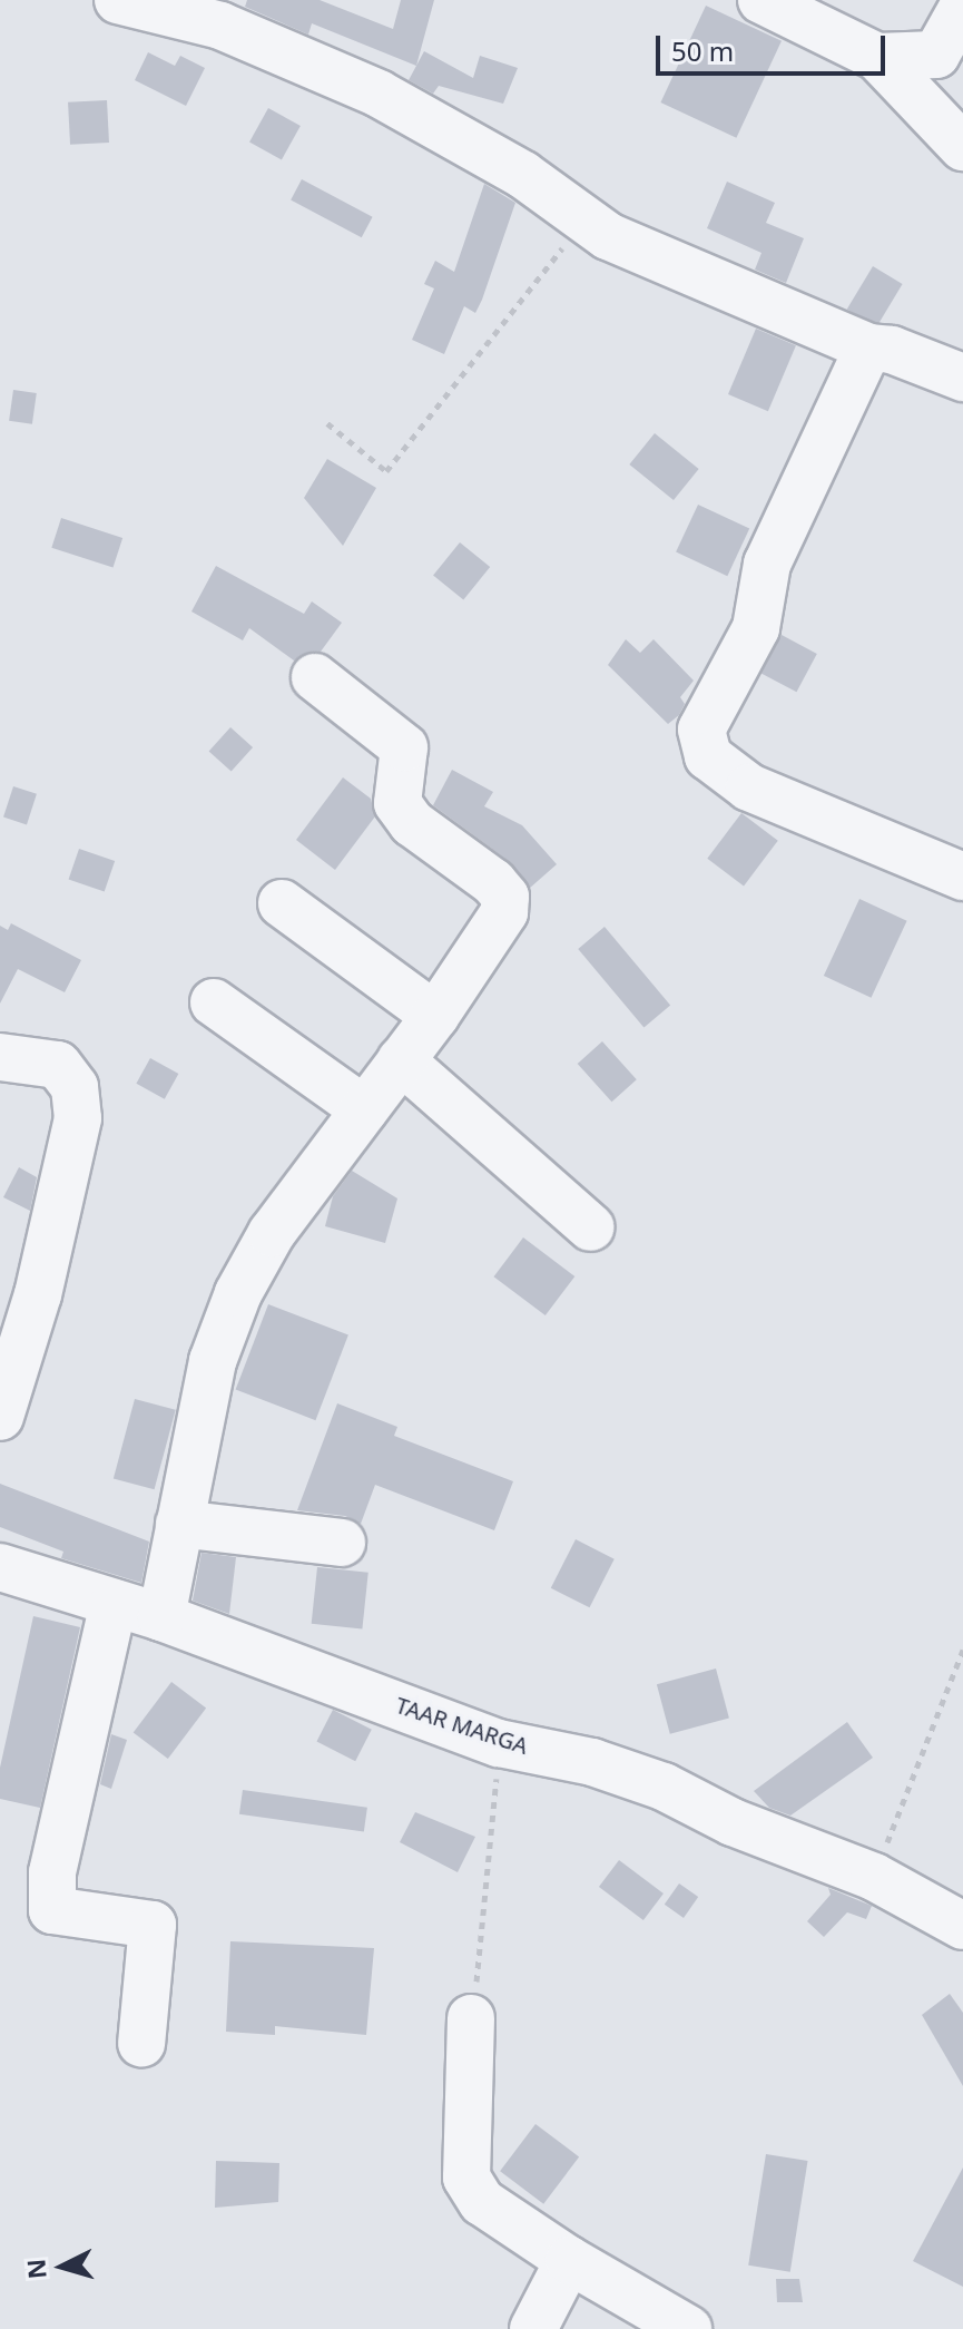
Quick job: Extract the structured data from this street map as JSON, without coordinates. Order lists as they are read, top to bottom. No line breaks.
{"streets":{"street":["TAAR MARGA"]},"scale_bar":"50 m","north":"left"}
